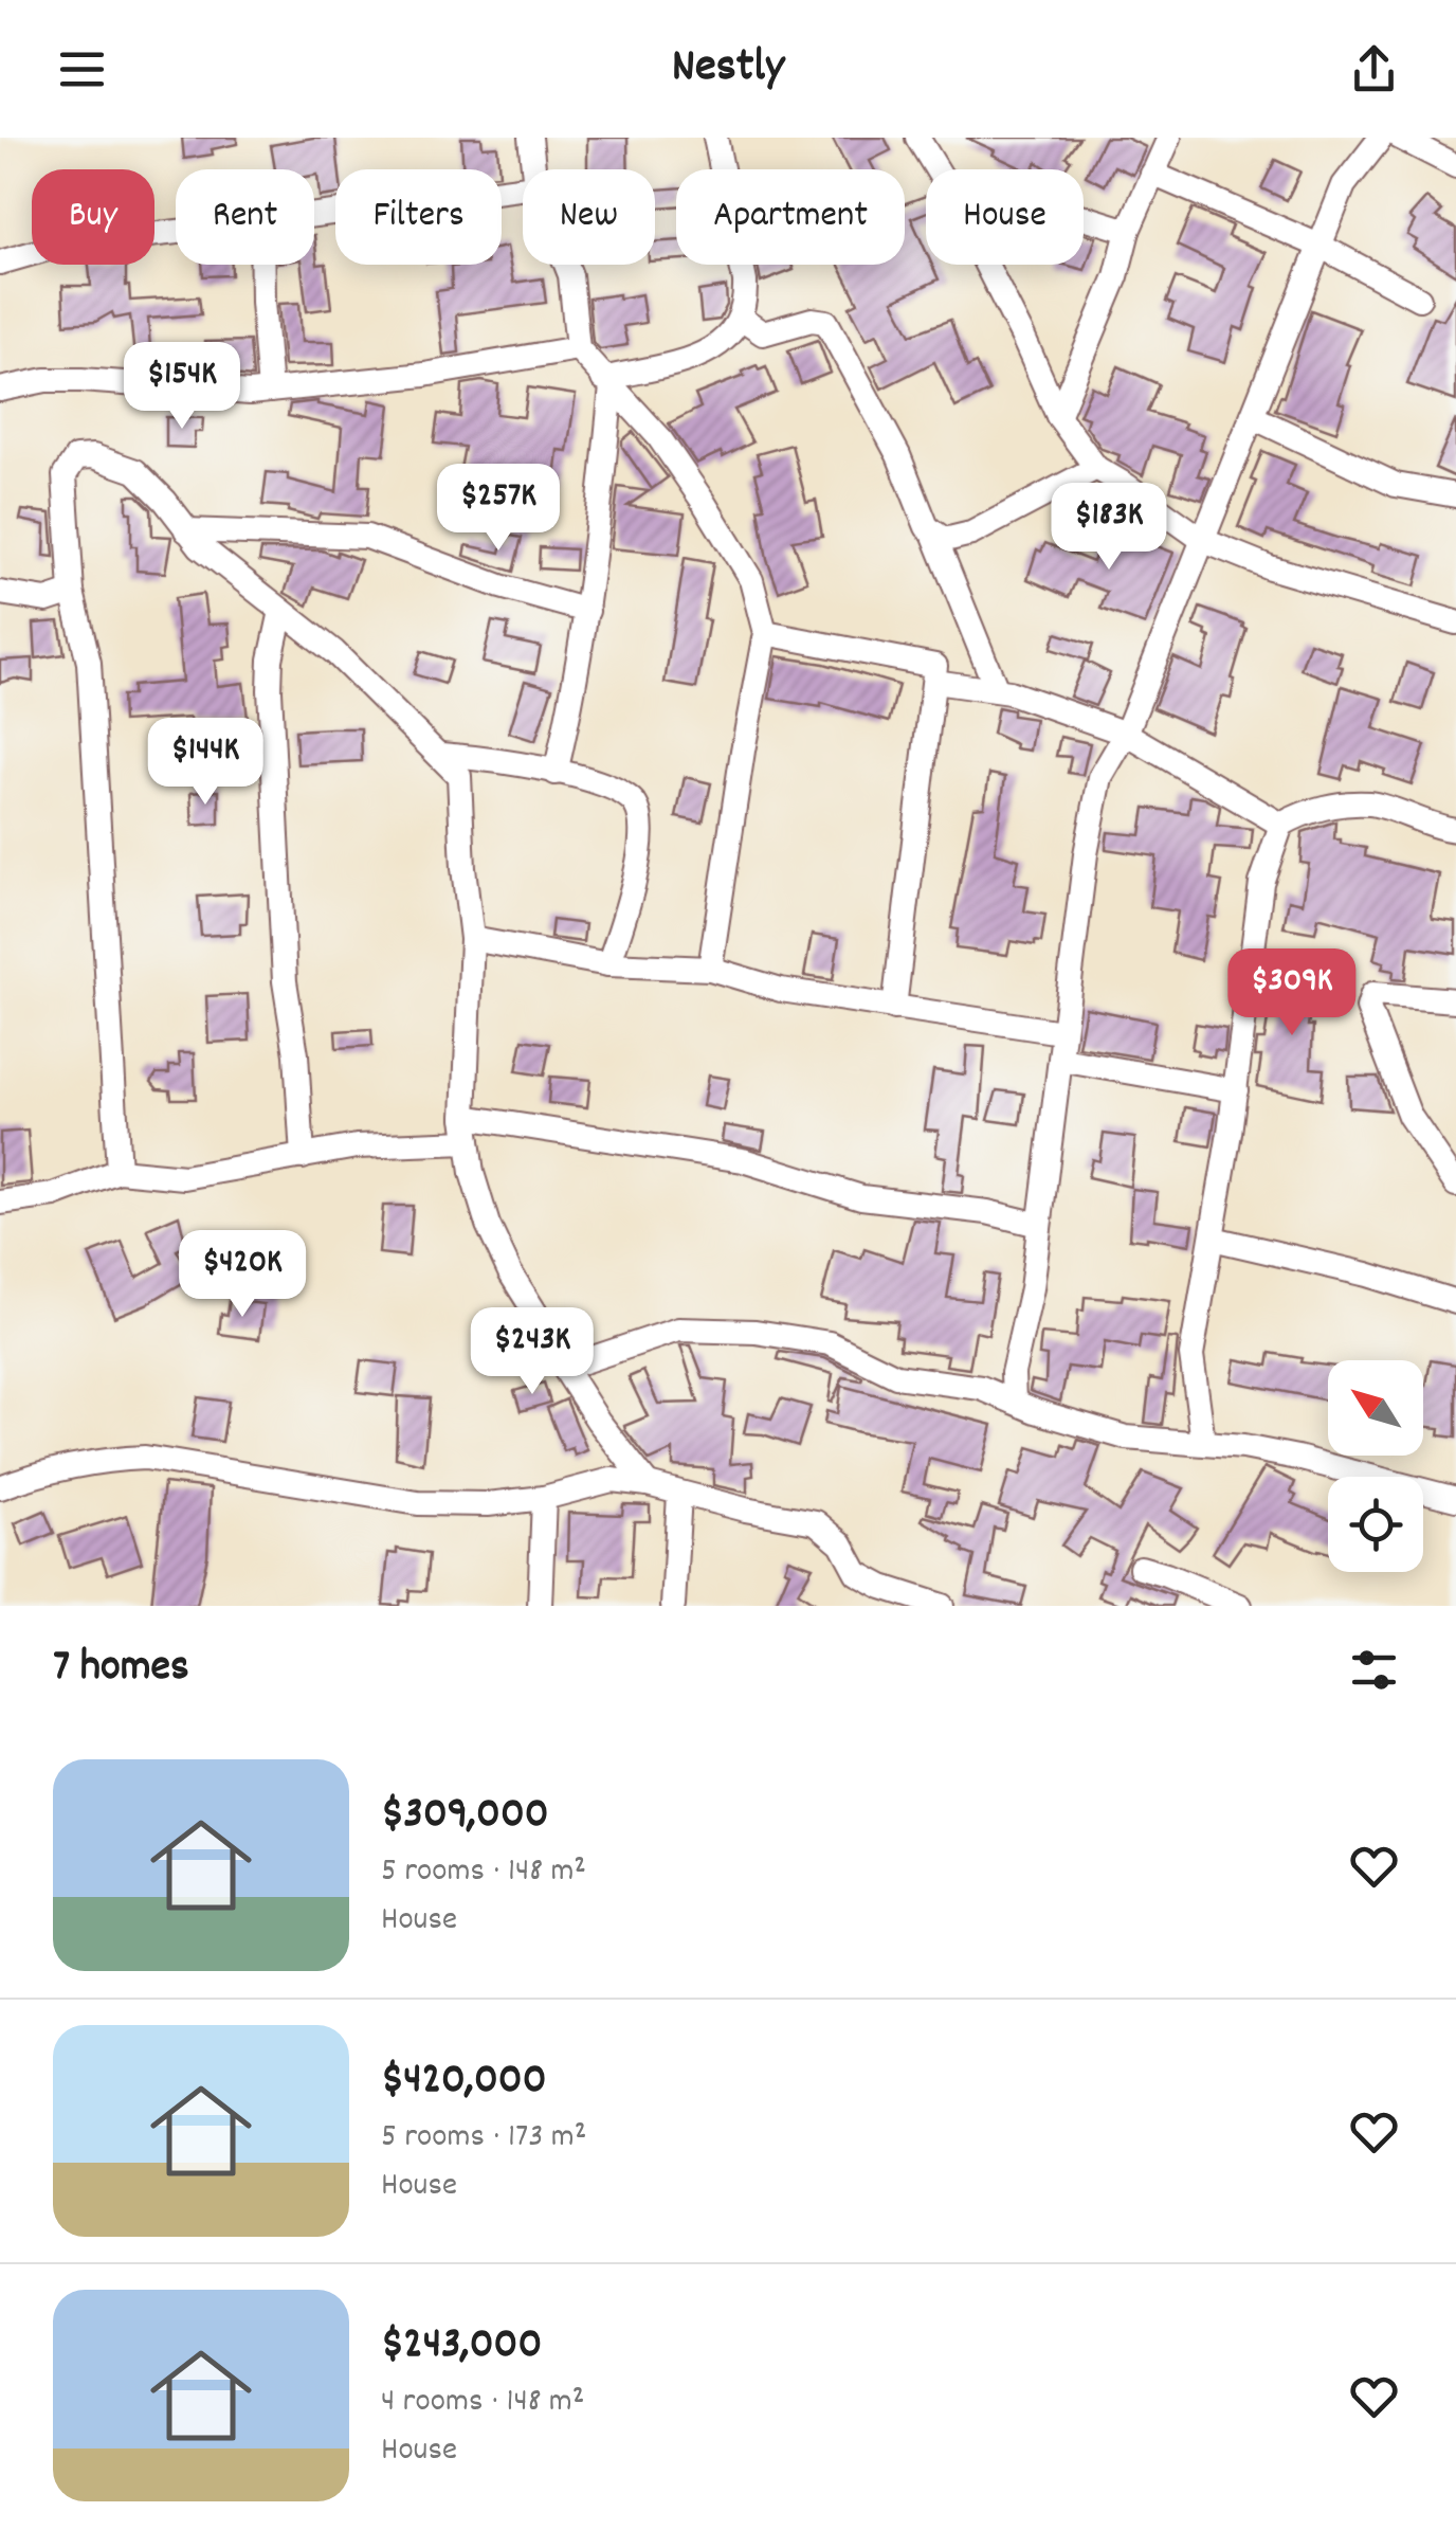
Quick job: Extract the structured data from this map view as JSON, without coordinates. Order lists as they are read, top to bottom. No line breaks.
{"north":"top left","page":{"header":"Nestly","chip":["Buy","Rent","Filters","New","Apartment","House"],"price":["$154K","$257K","$183K","$144K","$309K","$420K","$243K"],"heading":"7 homes","list":[{"name":"$309,000","note":"5 rooms · 148 m² · House"},{"name":"$420,000","note":"5 rooms · 173 m² · House"},{"name":"$243,000","note":"4 rooms · 148 m² · House"}]}}
